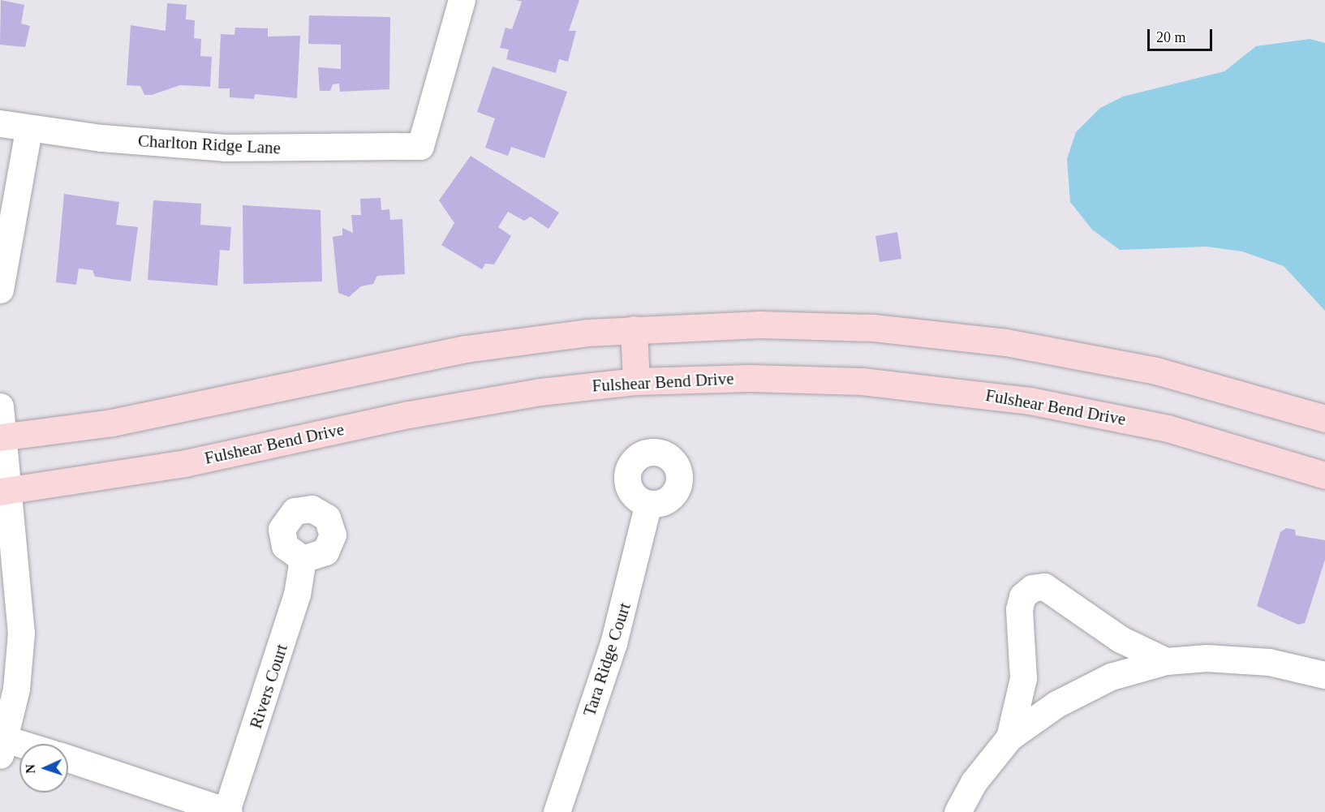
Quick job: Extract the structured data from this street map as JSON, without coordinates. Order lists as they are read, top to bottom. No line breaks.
{"streets":{"main road":["Fulshear Bend Drive"],"street":["Charlton Ridge Lane","Tara Ridge Court","Rivers Court"]},"scale_bar":"20 m","north":"left"}
